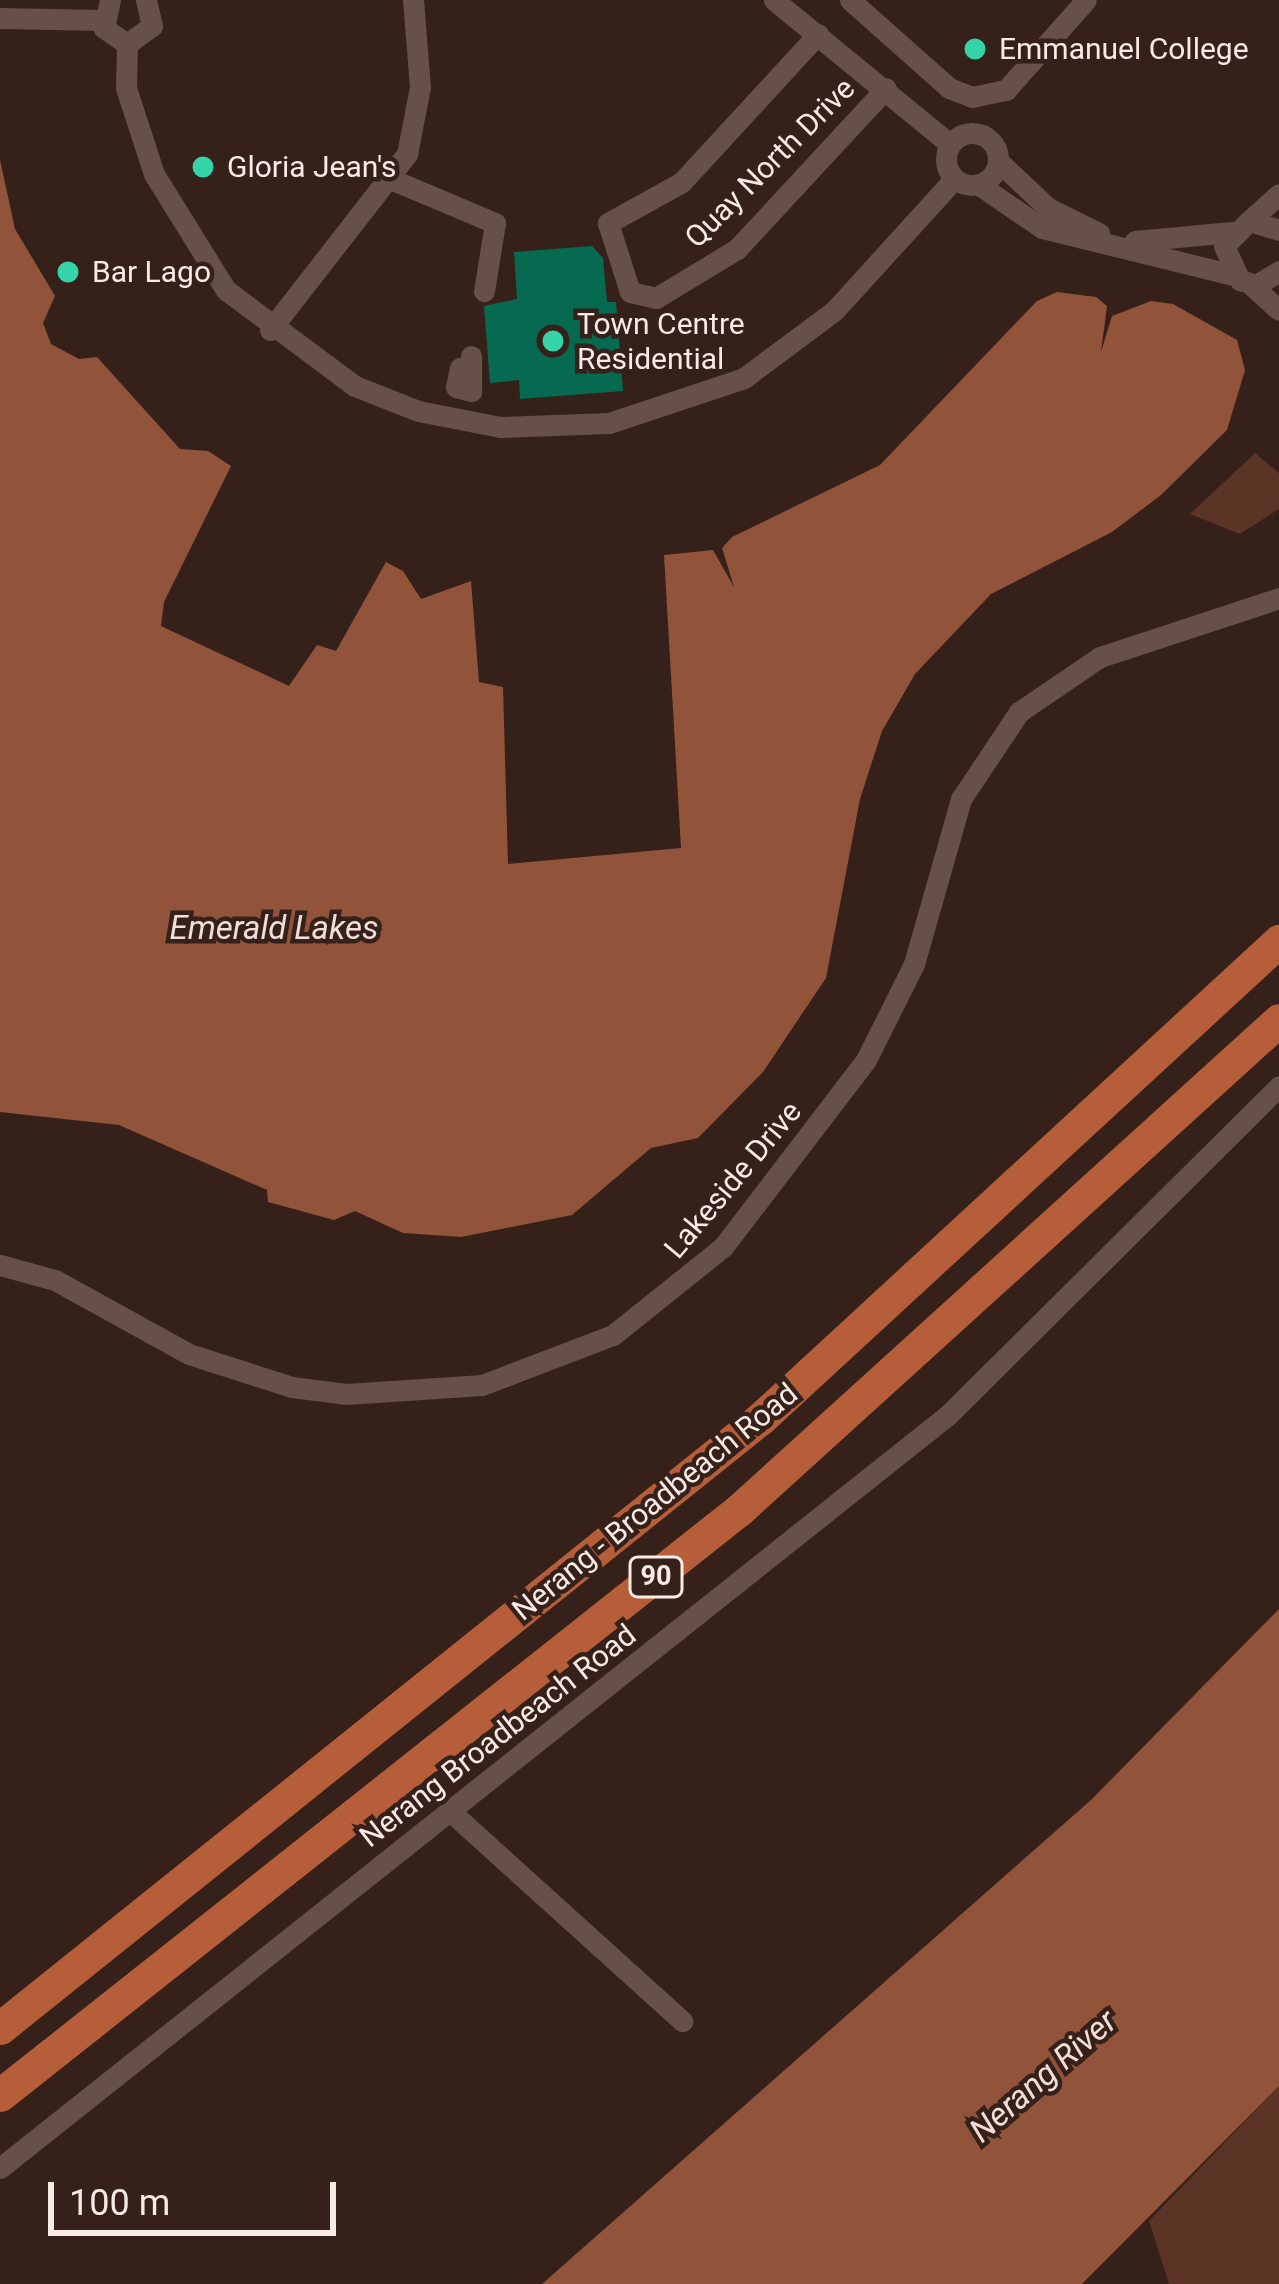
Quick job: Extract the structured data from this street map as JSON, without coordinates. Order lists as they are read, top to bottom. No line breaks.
{"streets":{"main road":["Nerang - Broadbeach Road","90"],"street":["Quay North Drive","Lakeside Drive","Nerang Broadbeach Road"]},"water":["Emerald Lakes","Nerang River"],"places":["Emmanuel College","Gloria Jean's","Bar Lago","Town Centre Residential"],"scale_bar":"100 m"}
